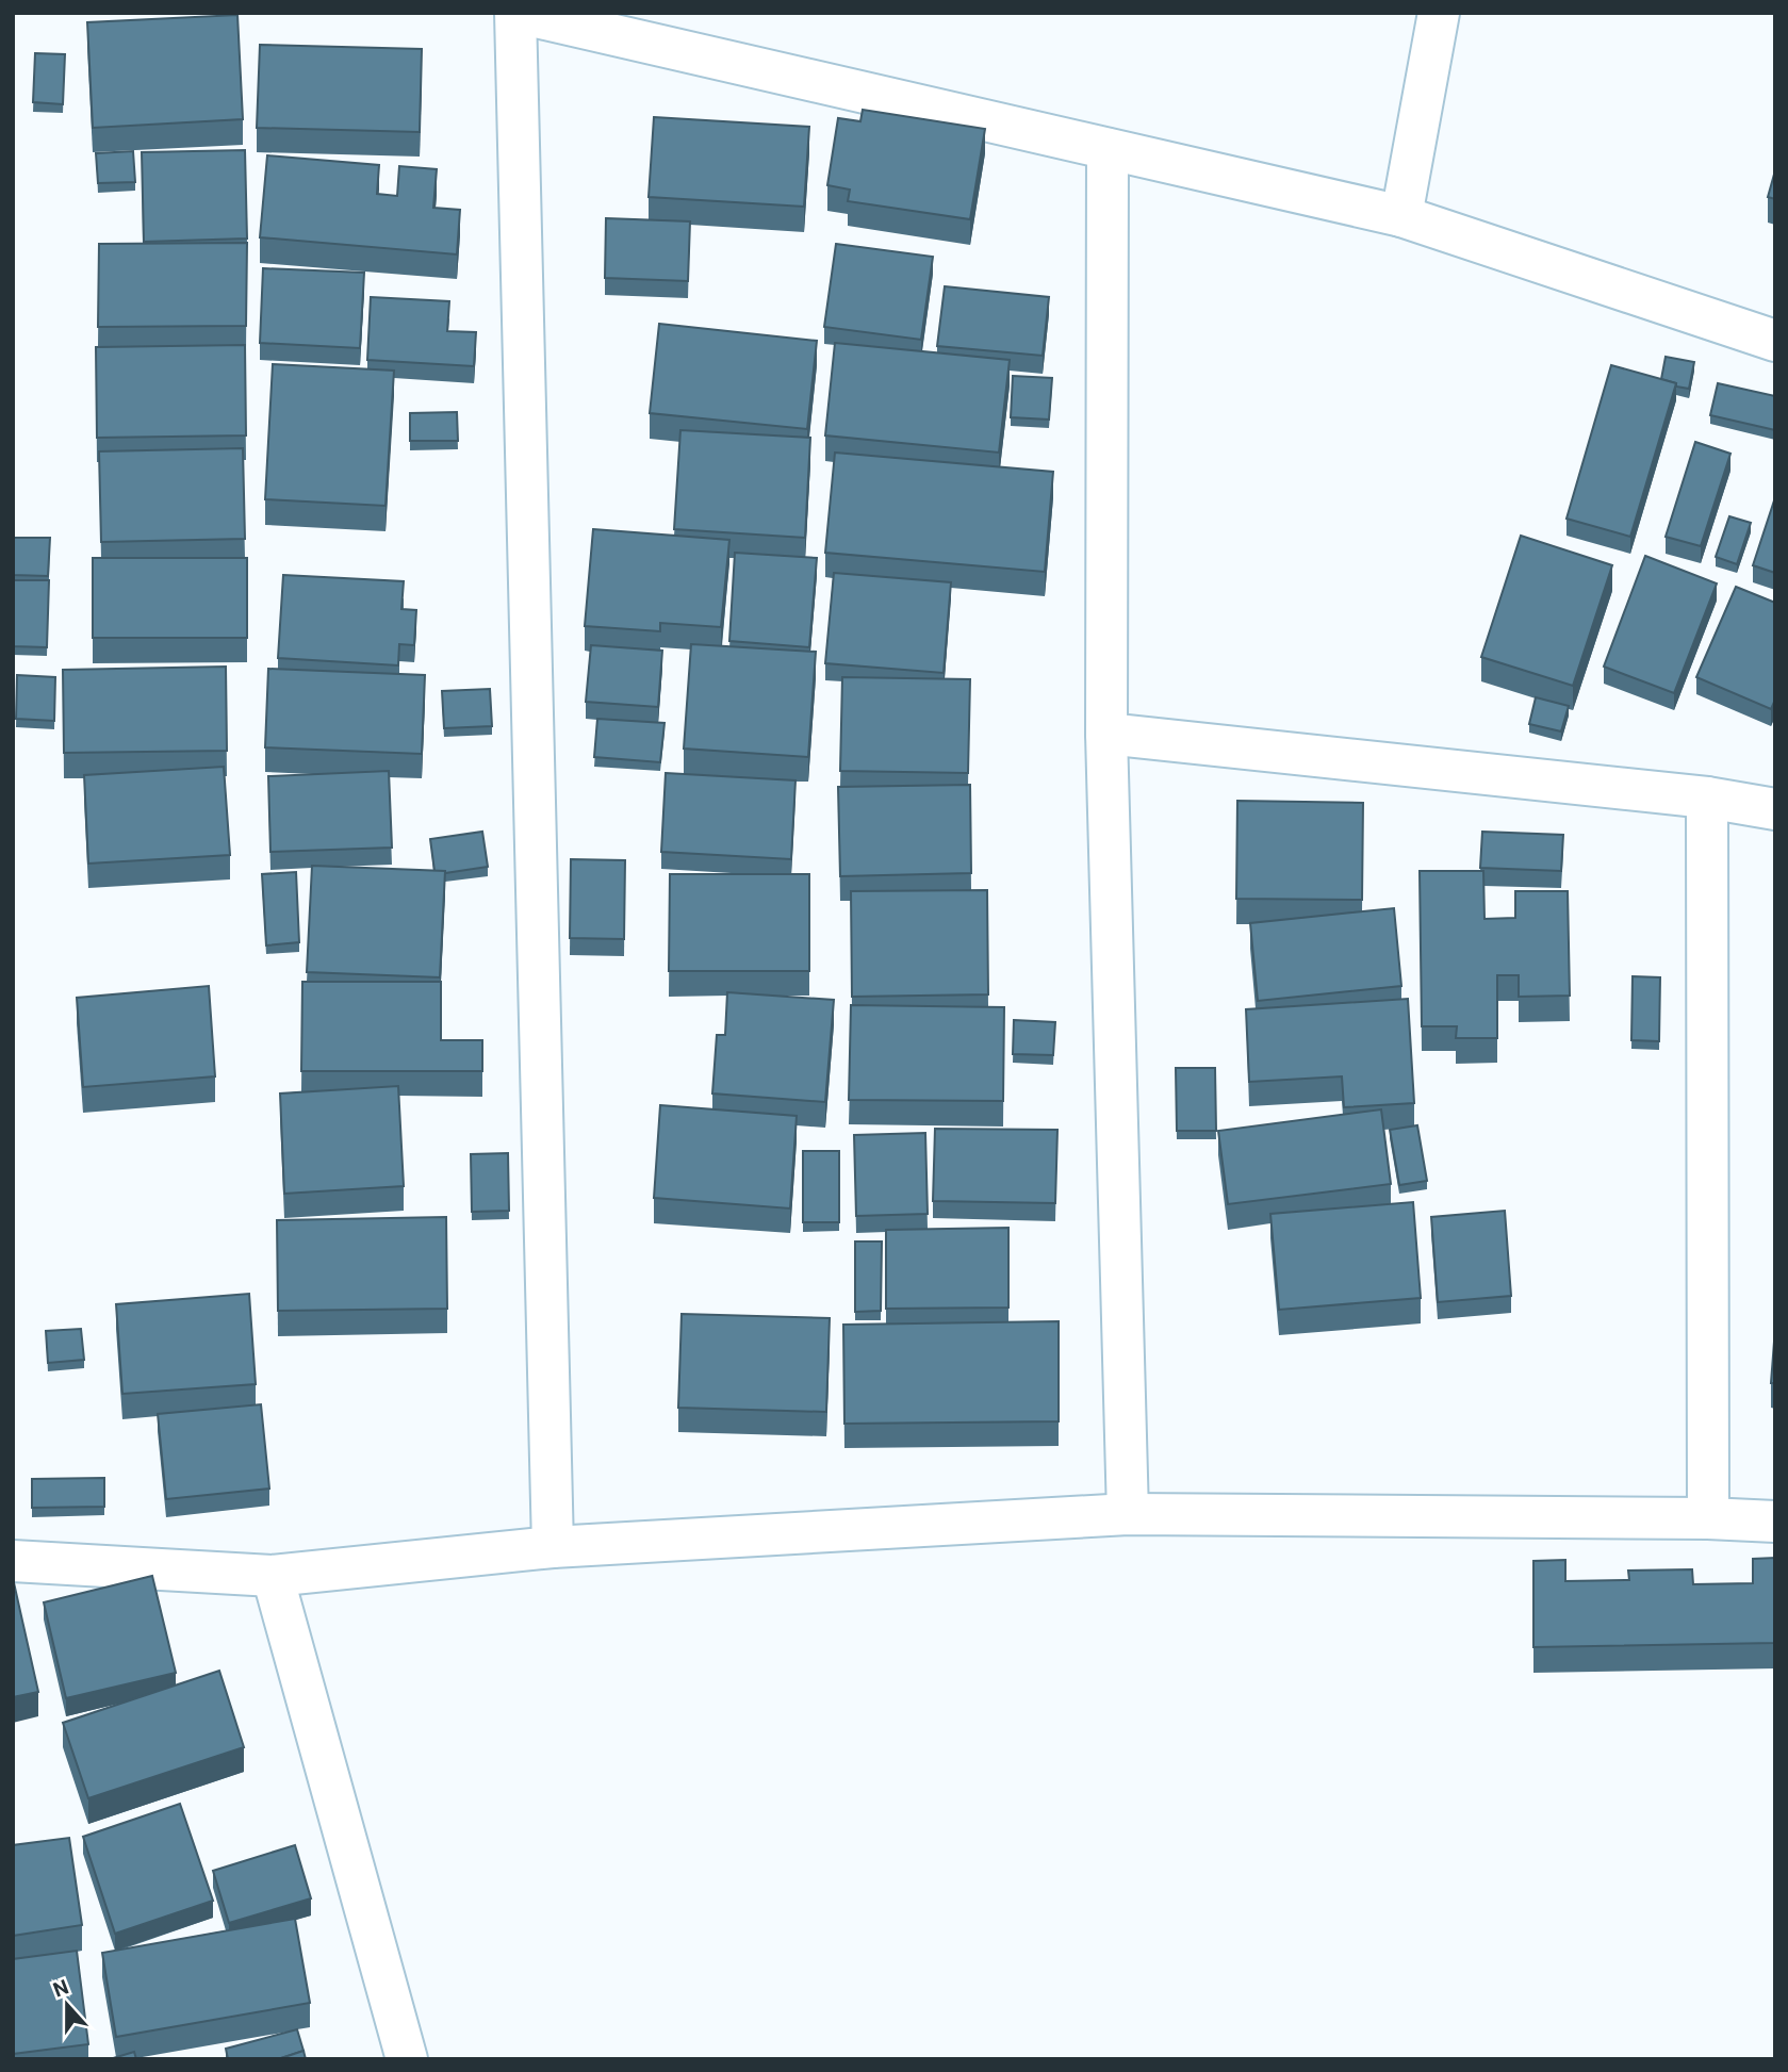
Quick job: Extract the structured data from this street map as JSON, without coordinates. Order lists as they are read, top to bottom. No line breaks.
{"north":"top"}
